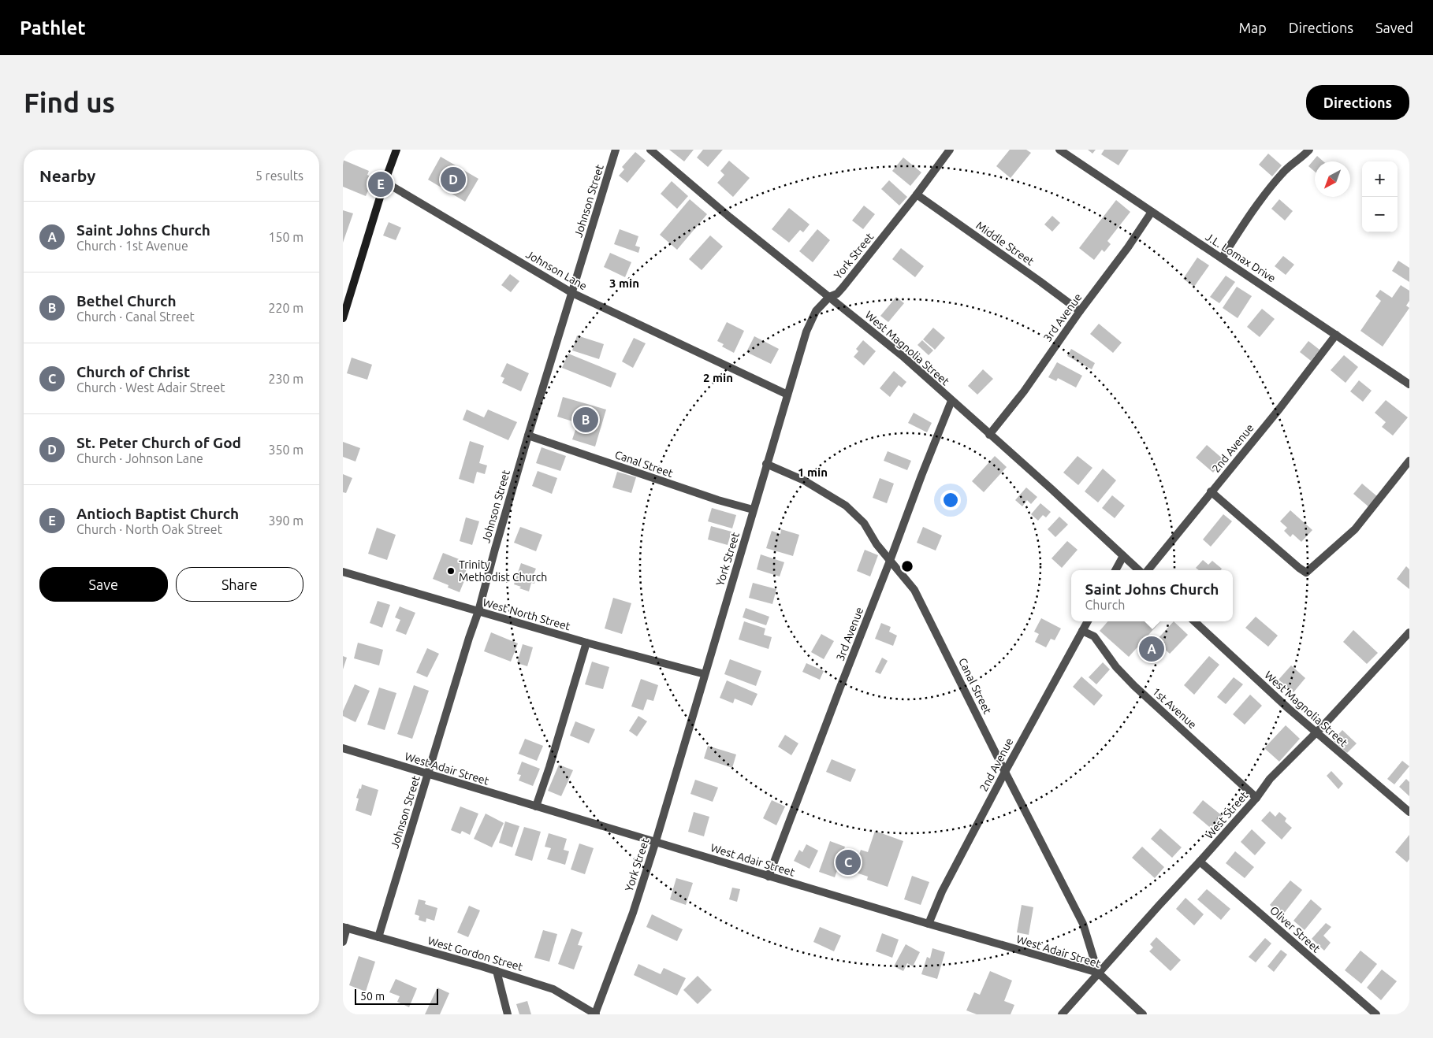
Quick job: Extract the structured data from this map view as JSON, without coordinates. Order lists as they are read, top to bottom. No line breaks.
{"streets":{"street":["Johnson Street","Middle Street","York Street","J.L. Lomax Drive","Johnson Lane","3rd Avenue","West Magnolia Street","2nd Avenue","Canal Street","West North Street","1st Avenue","West Adair Street","West Street","Oliver Street","West Gordon Street"]},"crossings":[["Johnson Street","Johnson Lane"],["Johnson Street","Canal Street"],["Johnson Street","West North Street"],["Johnson Street","West Adair Street"],["Johnson Street","West Gordon Street"],["Middle Street","York Street"],["Middle Street","3rd Avenue"],["York Street","Johnson Lane"],["York Street","West Magnolia Street"],["York Street","Canal Street"],["York Street","West North Street"],["York Street","West Adair Street"],["York Street","West Gordon Street"],["J.L. Lomax Drive","3rd Avenue"],["J.L. Lomax Drive","2nd Avenue"],["3rd Avenue","West Magnolia Street"],["3rd Avenue","Canal Street"],["3rd Avenue","West Adair Street"],["West Magnolia Street","West Street"],["2nd Avenue","Canal Street"],["2nd Avenue","1st Avenue"],["2nd Avenue","West Adair Street"],["Canal Street","West Adair Street"],["Canal Street","West Street"],["1st Avenue","West Street"],["West Adair Street","West Street"],["West Street","Oliver Street"]],"places":["Trinity Methodist Church"],"scale_bar":"50 m","north":"bottom left","page":{"header":"Pathlet","nav":["Map","Directions","Saved"],"buttons":["Directions",["Save","Share"]],"title":"Find us","heading":["Nearby","5 results"],"map_buttons":["+","−"],"pins":["D","E","B","A","C"],"list":[{"mark":"A","name":"Saint Johns Church","note":"Church · 1st Avenue","value":"150 m"},{"mark":"B","name":"Bethel Church","note":"Church · Canal Street","value":"220 m"},{"mark":"C","name":"Church of Christ","note":"Church · West Adair Street","value":"230 m"},{"mark":"D","name":"St. Peter Church of God","note":"Church · Johnson Lane","value":"350 m"},{"mark":"E","name":"Antioch Baptist Church","note":"Church · North Oak Street","value":"390 m"}],"popup":["Saint Johns Church","Church"],"scale":"50 m"},"rings":["3 min","2 min","1 min"]}
